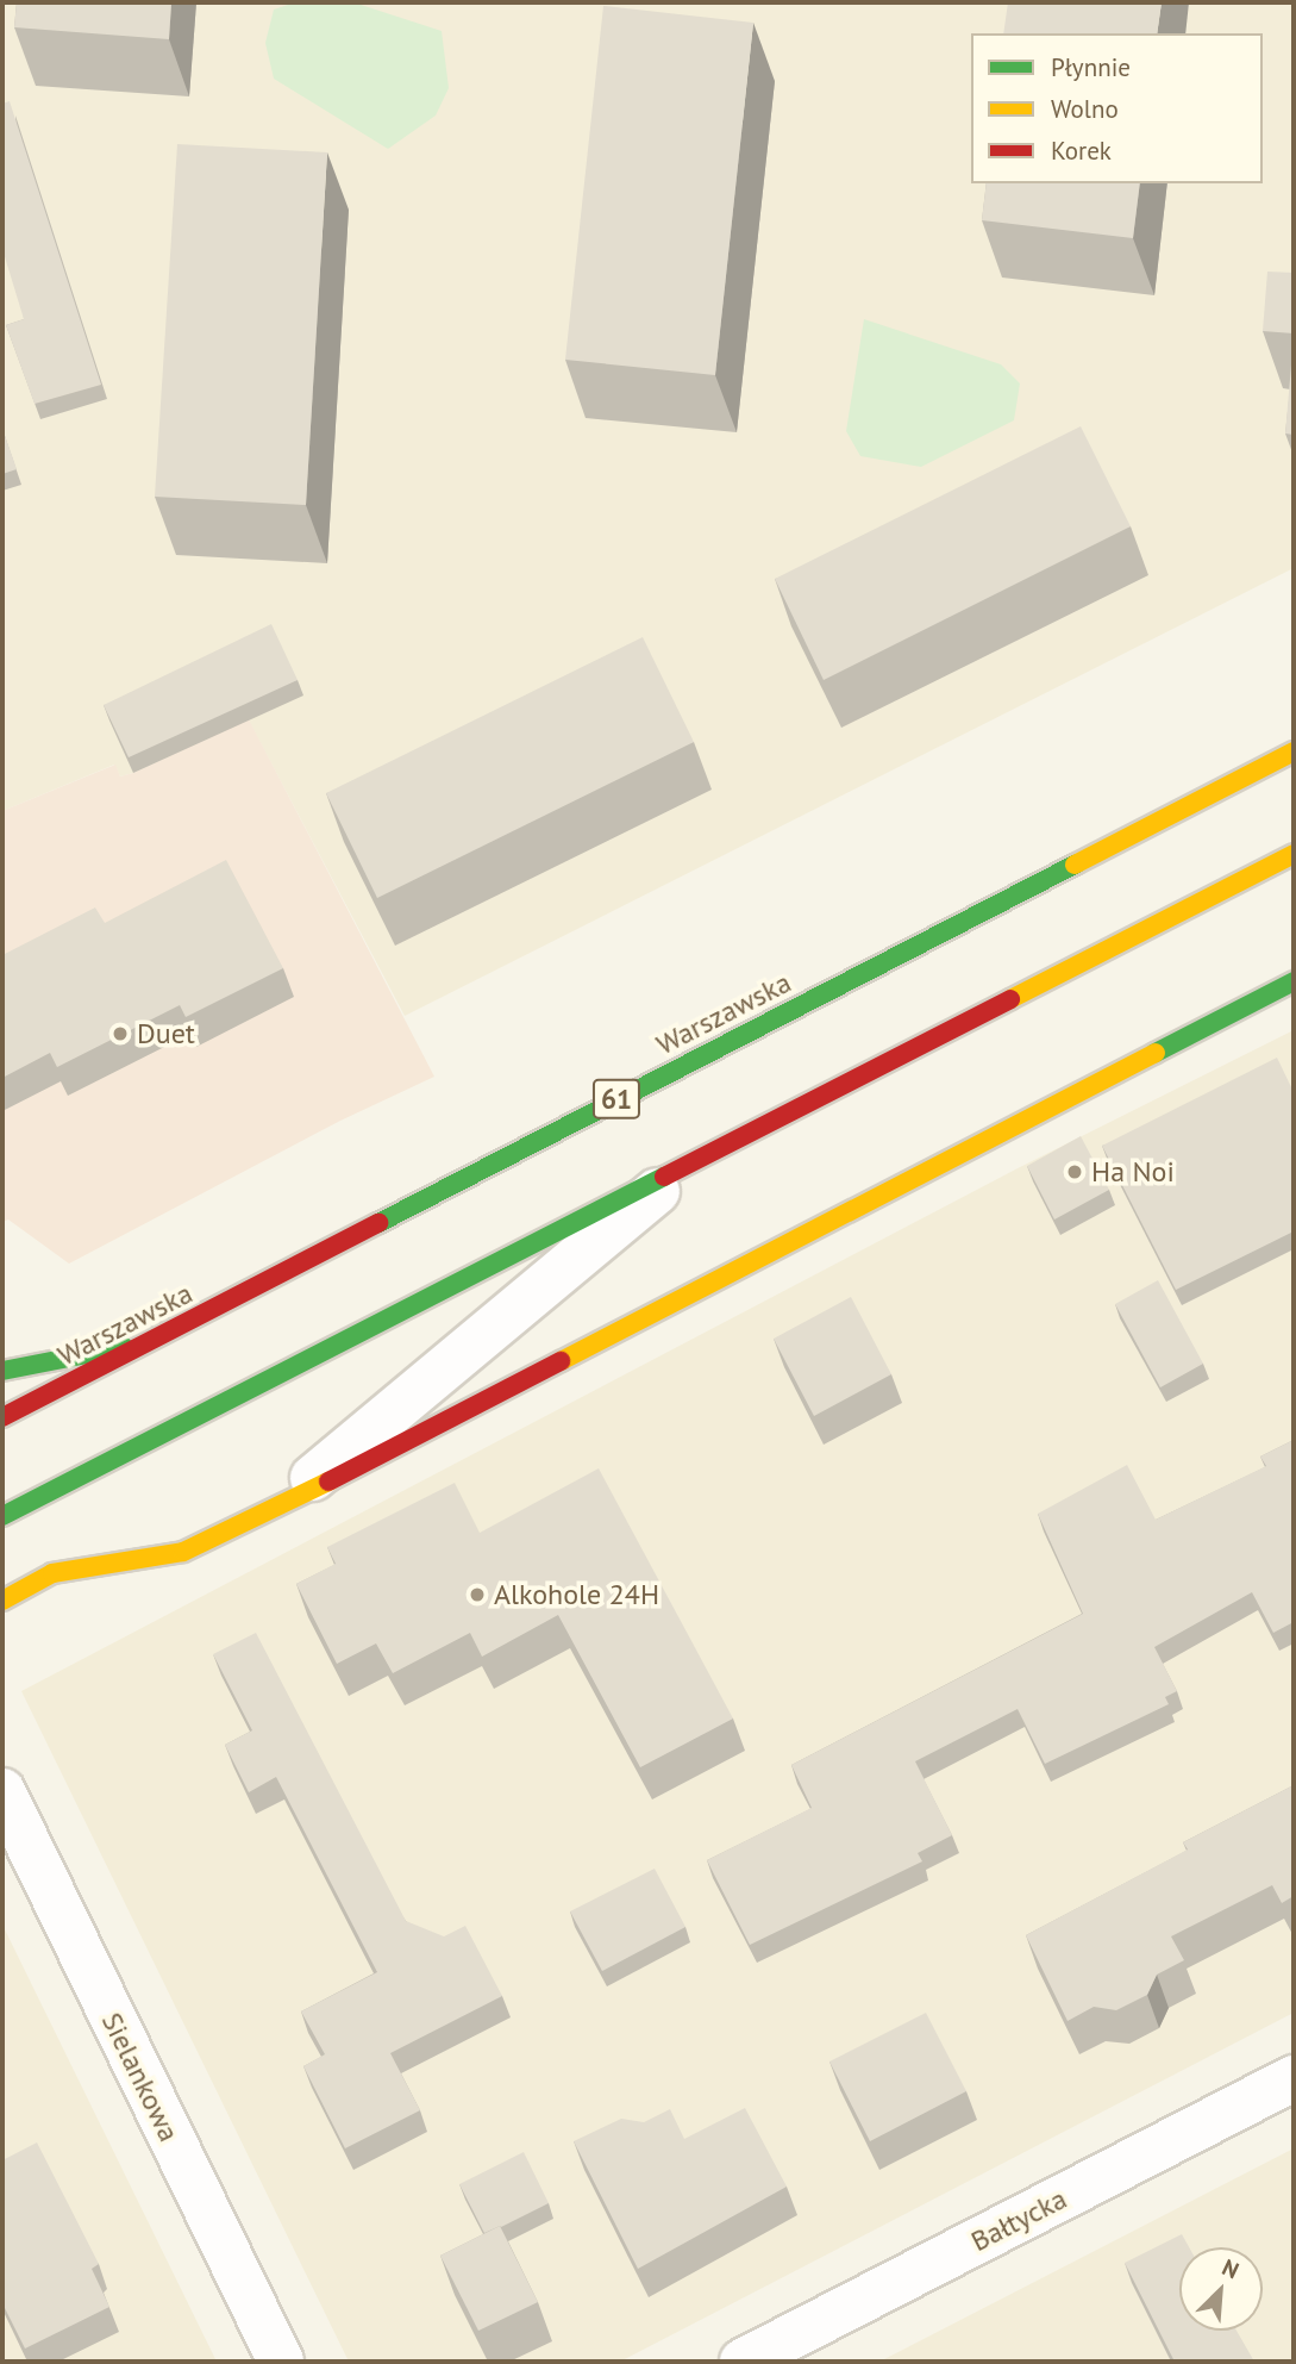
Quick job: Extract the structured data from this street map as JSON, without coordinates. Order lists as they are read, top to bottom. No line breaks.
{"streets":{"main road":["Warszawska","61"],"street":["Sielankowa","Bałtycka"]},"places":["Duet","Ha Noi","Alkohole 24H"],"legend":["Płynnie","Wolno","Korek"],"north":"top right"}
